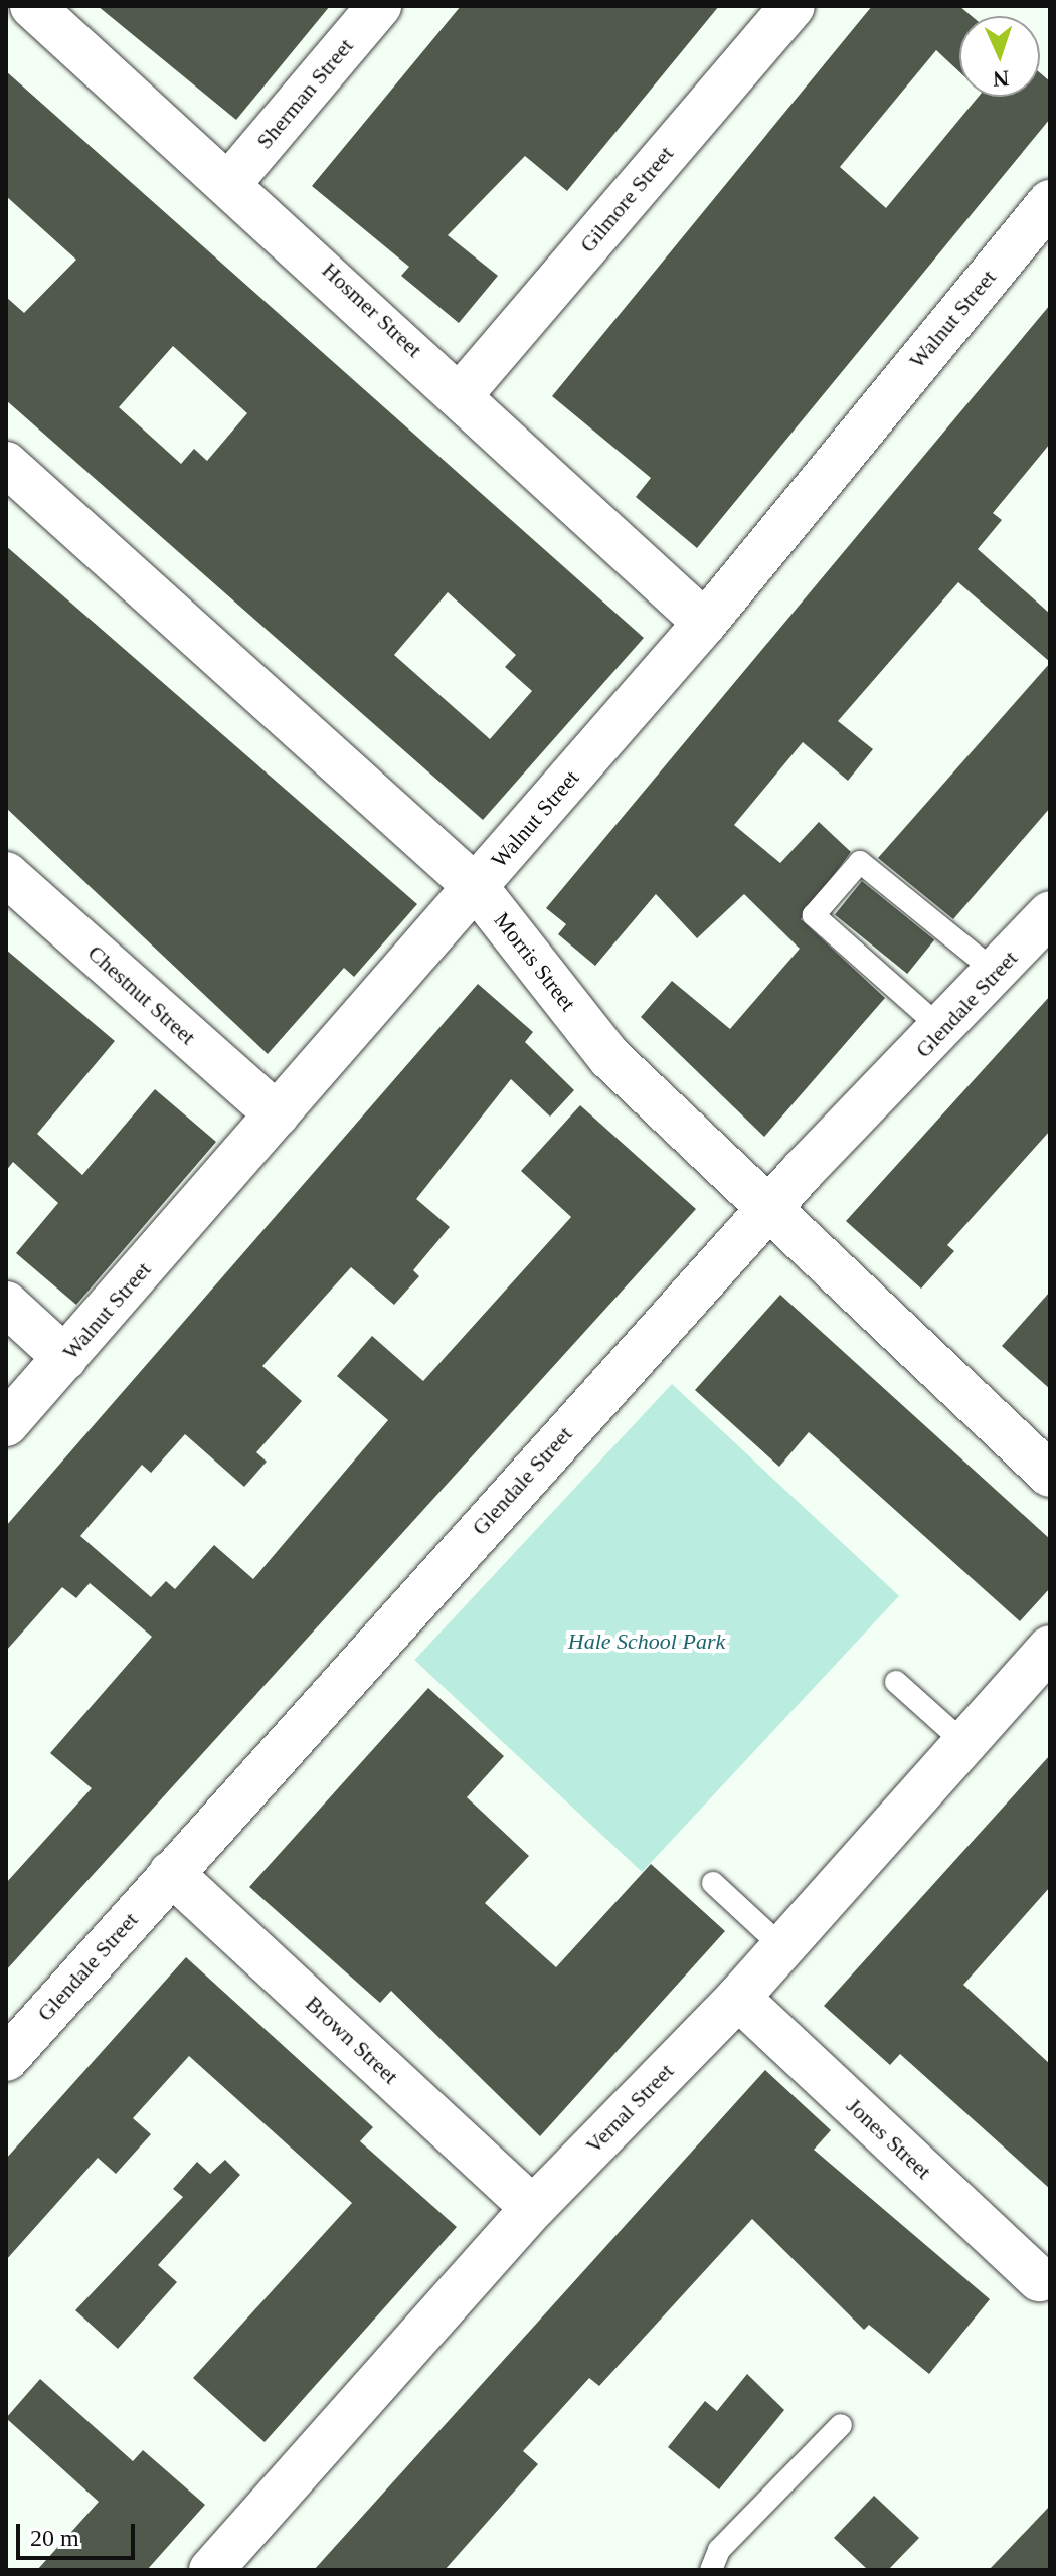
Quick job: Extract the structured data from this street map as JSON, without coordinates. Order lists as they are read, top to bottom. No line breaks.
{"streets":{"street":["Sherman Street","Gilmore Street","Hosmer Street","Walnut Street","Morris Street","Chestnut Street","Glendale Street","Brown Street","Vernal Street","Jones Street"]},"crossings":[["Sherman Street","Hosmer Street"],["Gilmore Street","Hosmer Street"],["Hosmer Street","Walnut Street"],["Walnut Street","Morris Street"],["Walnut Street","Chestnut Street"],["Morris Street","Glendale Street"],["Glendale Street","Brown Street"],["Brown Street","Vernal Street"],["Vernal Street","Jones Street"]],"parks":["Hale School Park"],"scale_bar":"20 m","north":"bottom"}
